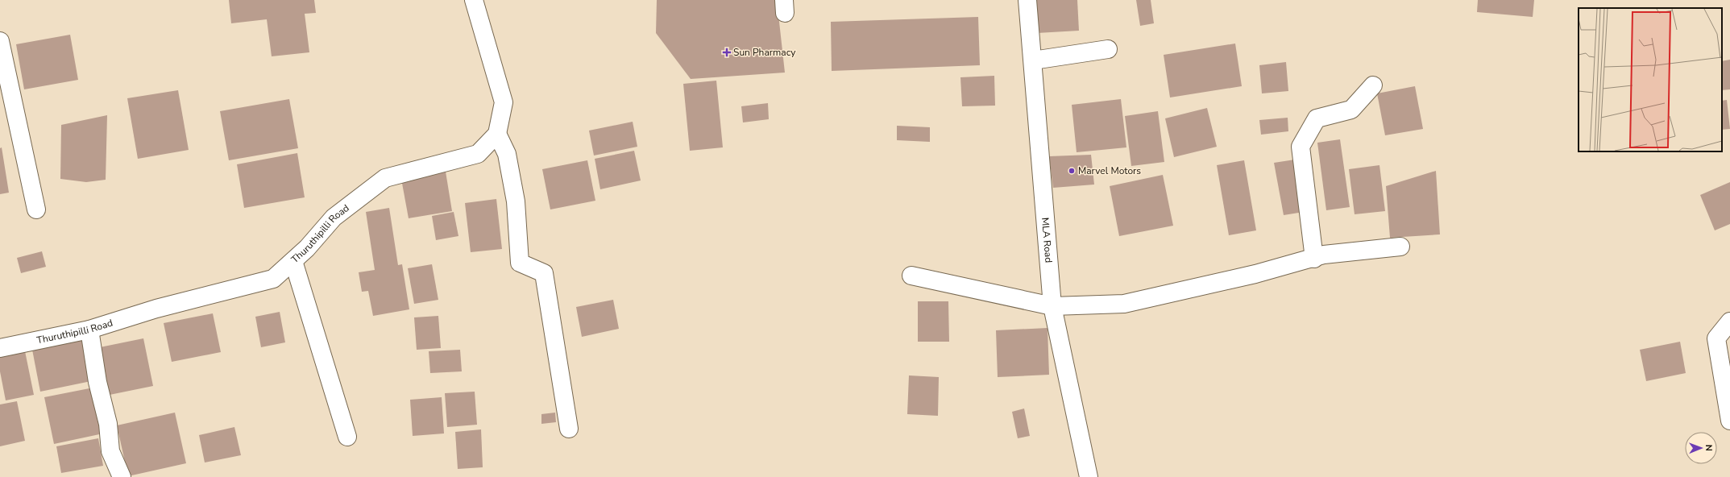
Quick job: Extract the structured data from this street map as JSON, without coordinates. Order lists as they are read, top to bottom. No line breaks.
{"streets":{"street":["Thuruthipilli Road","MLA Road"]},"places":{"health":["Sun Pharmacy"],"other":["Marvel Motors"]},"north":"right"}
